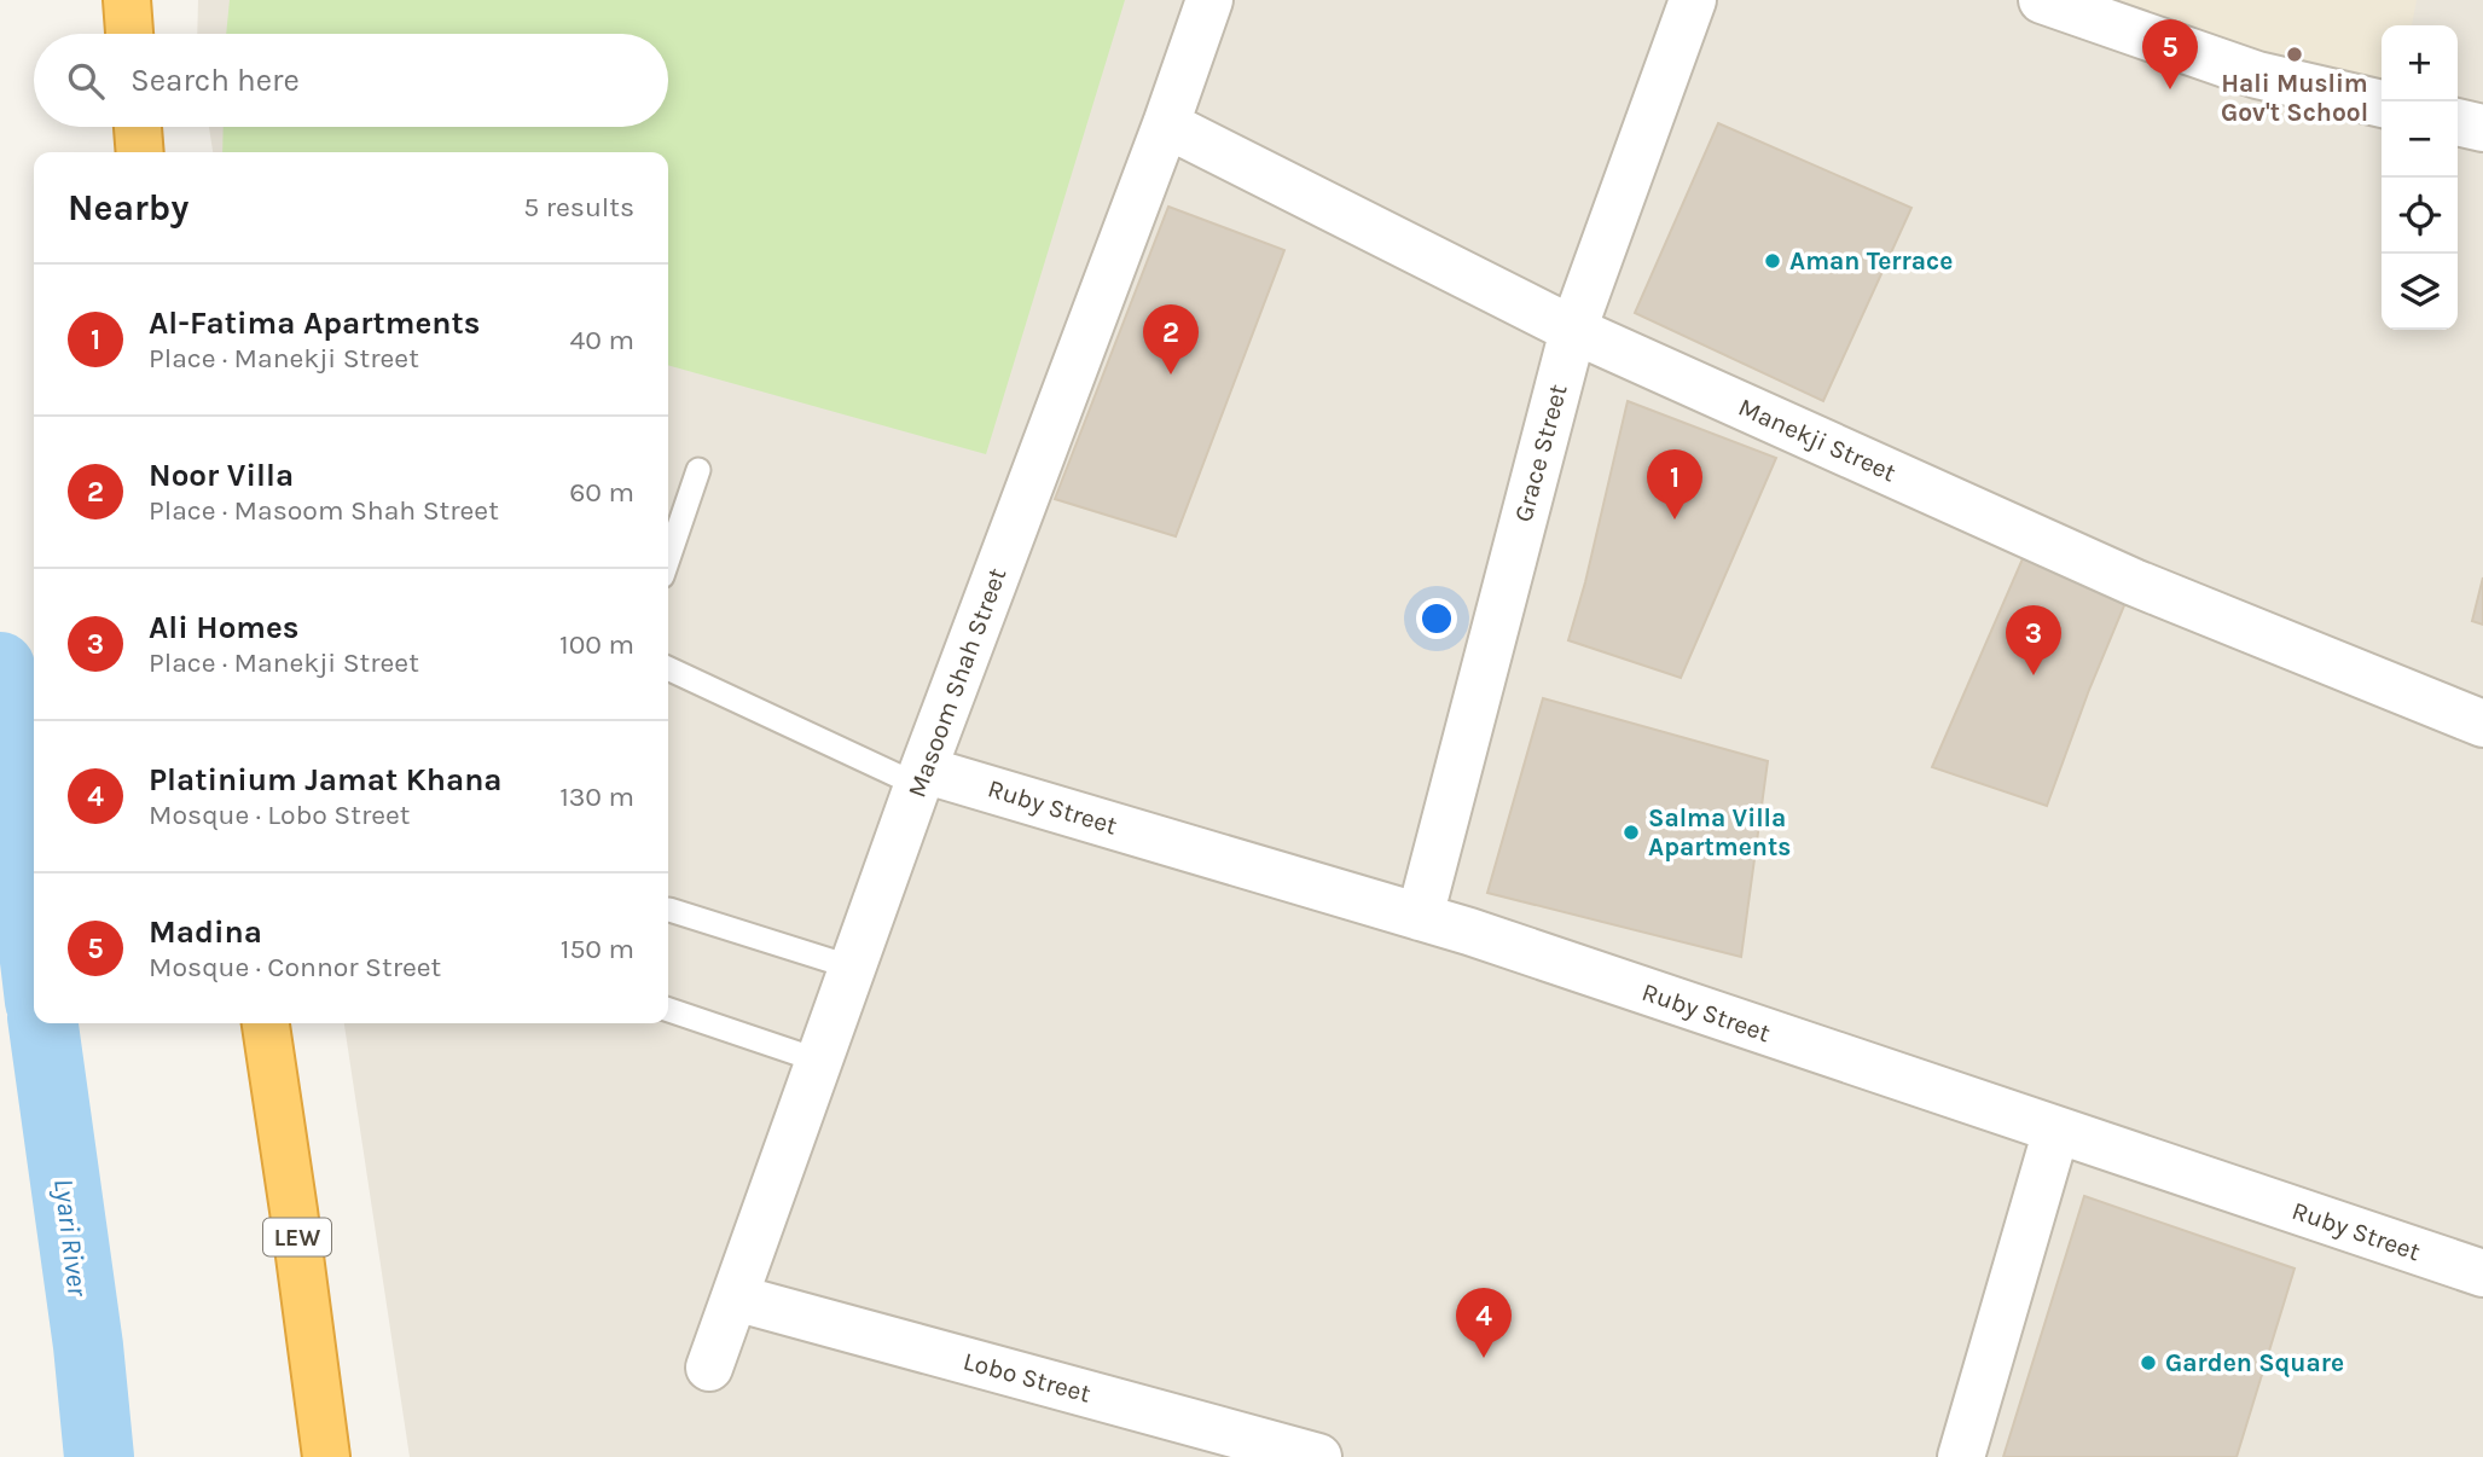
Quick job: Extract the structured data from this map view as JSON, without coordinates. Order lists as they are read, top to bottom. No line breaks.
{"streets":{"highway":["LEW"],"street":["Manekji Street","Grace Street","Masoom Shah Street","Ruby Street","Lobo Street"]},"crossings":[["Manekji Street","Grace Street"],["Manekji Street","Masoom Shah Street"],["Grace Street","Ruby Street"],["Masoom Shah Street","Ruby Street"],["Masoom Shah Street","Lobo Street"]],"water":["Lyari River"],"places":["Hali Muslim Gov't School","Aman Terrace","Salma Villa Apartments","Garden Square"],"page":{"pins":["5","2","1","3","4"],"map_buttons":["+","−"],"search":"Search here","heading":["Nearby","5 results"],"list":[{"mark":"1","name":"Al-Fatima Apartments","note":"Place · Manekji Street","value":"40 m"},{"mark":"2","name":"Noor Villa","note":"Place · Masoom Shah Street","value":"60 m"},{"mark":"3","name":"Ali Homes","note":"Place · Manekji Street","value":"100 m"},{"mark":"4","name":"Platinium Jamat Khana","note":"Mosque · Lobo Street","value":"130 m"},{"mark":"5","name":"Madina","note":"Mosque · Connor Street","value":"150 m"}]}}
